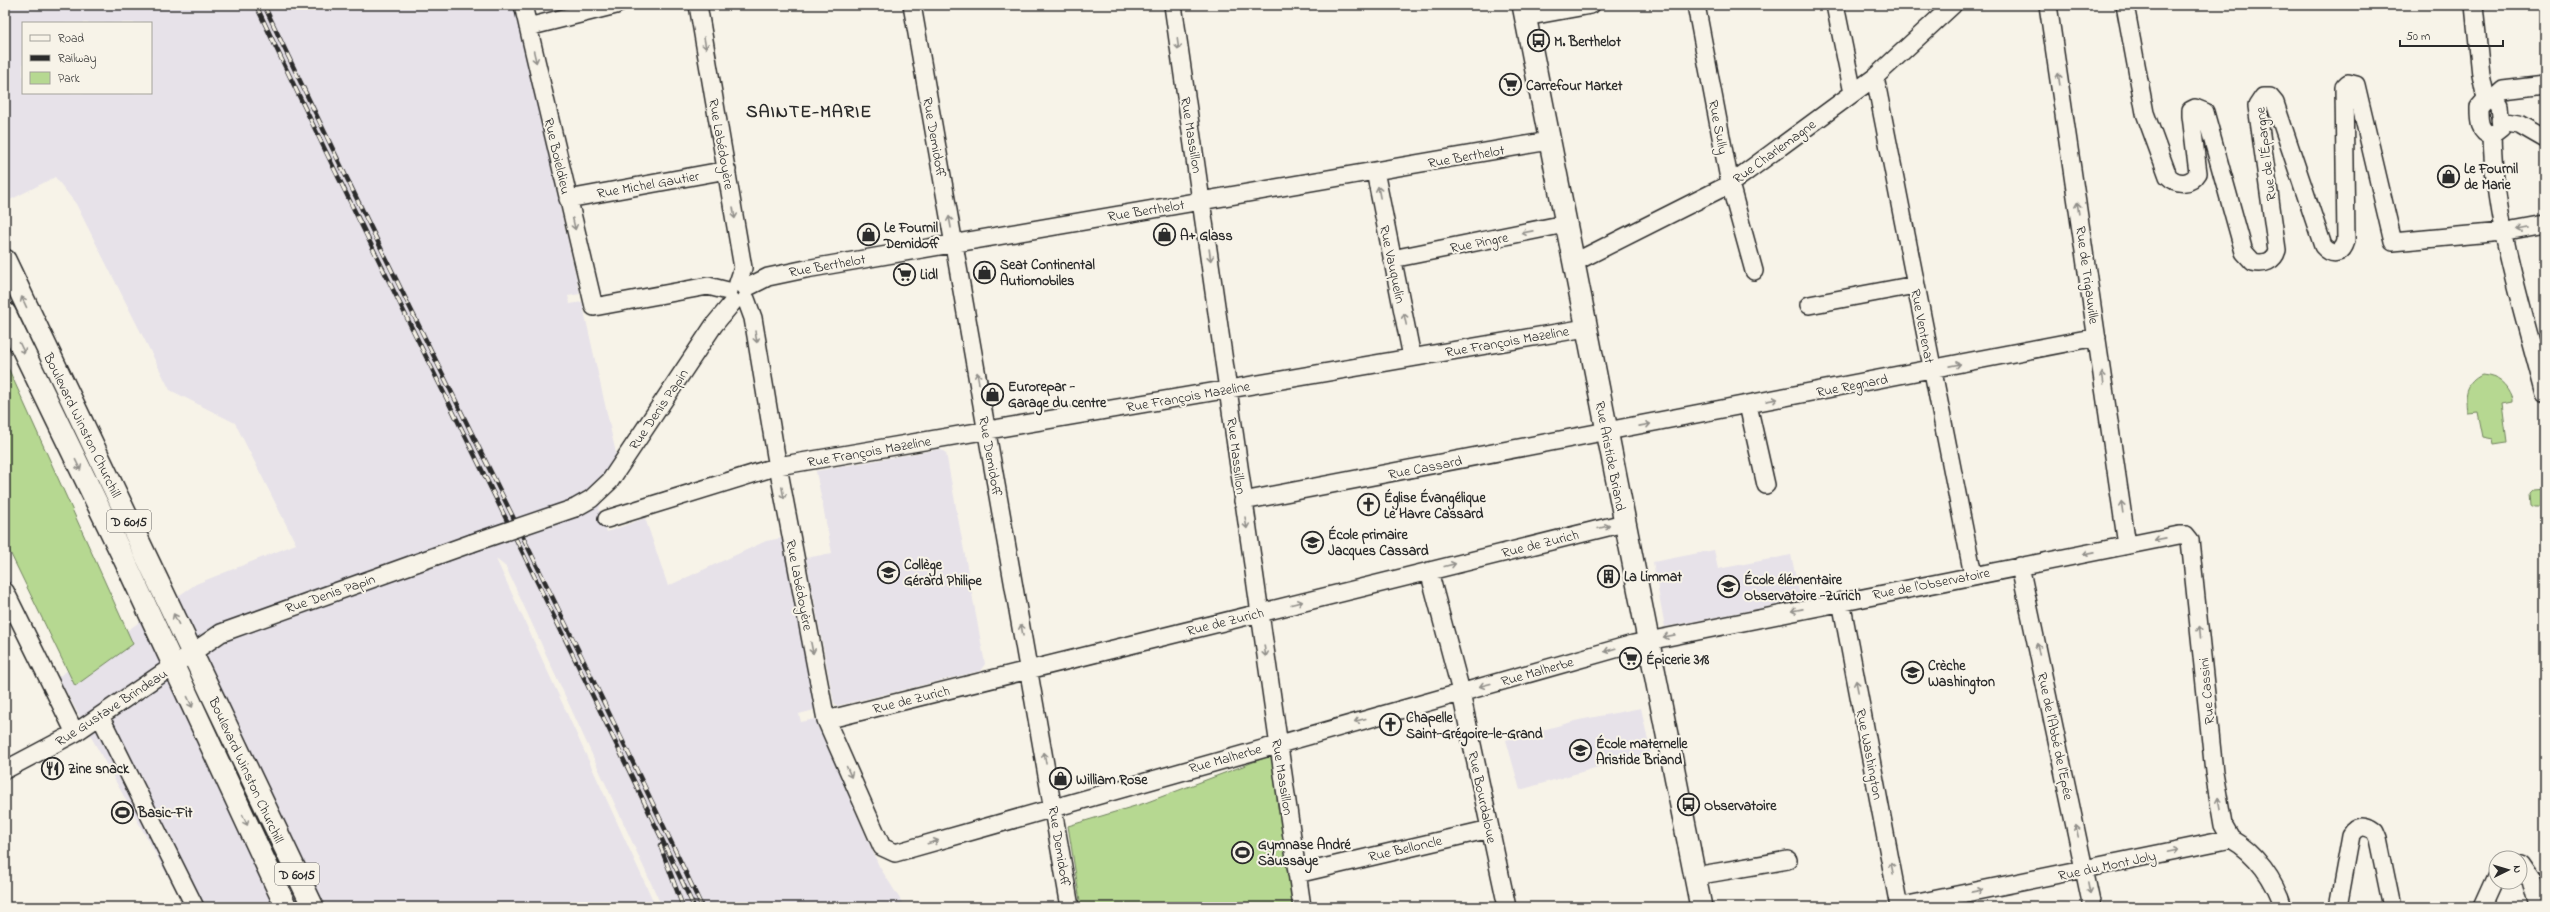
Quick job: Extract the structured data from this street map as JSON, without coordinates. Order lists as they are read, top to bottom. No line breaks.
{"streets":{"main road":["Boulevard Winston Churchill","Rue Aristide Briand","D 6015"],"street":["Rue Sully","Rue Massillon","Rue Demidoff","Rue Labédoyère","Rue Charlemagne","Rue de l'Épargne","Rue Boieldieu","Rue Berthelot","Rue Michel Gautier","Rue Pingre","Rue Vauquelin","Rue de Trigauville","Rue Ventenat","Rue François Mazeline","Rue Regnard","Rue Denis Papin","Rue Cassard","Rue de Zurich","Rue de l'Observatoire","Rue Malherbe","Rue Cassini","Rue Gustave Brindeau","Rue de l'Abbé de l'Epée","Rue Washington","Rue Bourdaloue","Rue Belloncle","Rue du Mont Joly"]},"crossings":[["Rue Sully","Rue Charlemagne"],["Rue Massillon","Rue Berthelot"],["Rue Massillon","Rue François Mazeline"],["Rue Massillon","Rue Cassard"],["Rue Massillon","Rue de Zurich"],["Rue Massillon","Rue Malherbe"],["Rue Massillon","Rue Belloncle"],["Rue Demidoff","Rue Berthelot"],["Rue Demidoff","Rue François Mazeline"],["Rue Demidoff","Rue de Zurich"],["Rue Demidoff","Rue Malherbe"],["Rue Labédoyère","Rue Boieldieu"],["Rue Labédoyère","Rue Berthelot"],["Rue Labédoyère","Rue Michel Gautier"],["Rue Labédoyère","Rue François Mazeline"],["Rue Labédoyère","Rue Denis Papin"],["Rue Labédoyère","Rue de Zurich"],["Rue Labédoyère","Rue Malherbe"],["Rue Charlemagne","Rue Ventenat"],["Rue Charlemagne","Rue Aristide Briand"],["Rue Boieldieu","Rue Berthelot"],["Rue Boieldieu","Rue Michel Gautier"],["Rue Boieldieu","Rue Denis Papin"],["Rue Berthelot","Rue Vauquelin"],["Rue Berthelot","Rue Denis Papin"],["Rue Berthelot","Rue Aristide Briand"],["Rue Pingre","Rue Vauquelin"],["Rue Pingre","Rue Aristide Briand"],["Rue Vauquelin","Rue François Mazeline"],["Rue de Trigauville","Rue Regnard"],["Rue de Trigauville","Rue de l'Observatoire"],["Rue Ventenat","Rue Regnard"],["Rue Ventenat","Rue de l'Observatoire"],["Rue François Mazeline","Rue Aristide Briand"],["Rue Regnard","Rue Aristide Briand"],["Rue Regnard","Rue Cassard"],["Rue Denis Papin","Boulevard Winston Churchill"],["Boulevard Winston Churchill","Rue Gustave Brindeau"],["Rue Aristide Briand","Rue Cassard"],["Rue Aristide Briand","Rue de Zurich"],["Rue Aristide Briand","Rue de l'Observatoire"],["Rue Aristide Briand","Rue Malherbe"],["Rue de Zurich","Rue Bourdaloue"],["Rue de l'Observatoire","Rue Malherbe"],["Rue de l'Observatoire","Rue Cassini"],["Rue de l'Observatoire","Rue de l'Abbé de l'Epée"],["Rue de l'Observatoire","Rue Washington"],["Rue Malherbe","Rue Bourdaloue"],["Rue Cassini","Rue du Mont Joly"],["Rue de l'Abbé de l'Epée","Rue du Mont Joly"],["Rue Washington","Rue du Mont Joly"],["Rue Bourdaloue","Rue Belloncle"]],"one_way":["Rue Massillon","Rue Demidoff","Rue Labédoyère","Rue Pingre","Rue Vauquelin","Rue de Trigauville","Rue Regnard","Rue de Zurich","Rue de l'Observatoire","Rue Cassini","Rue Washington","Rue du Mont Joly"],"districts":["SAINTE-MARIE"],"places":{"bus stop":["M. Berthelot","Observatoire"],"supermarket":["Carrefour Market","Lidl","Épicerie 318"],"shop":["Le Fournil de Marie","Le Fournil Demidoff","A+ Glass","Seat Continental Autiomobiles","Eurorepar - Garage du centre","William Rose"],"church":["Église Évangélique Le Havre Cassard","Chapelle Saint-Grégoire-le-Grand"],"school or university":["École primaire Jacques Cassard","Collège Gérard Philipe","École élémentaire Observatoire -Zurich","Crèche Washington","École maternelle Aristide Briand"],"building":["La Limmat"],"restaurant":["Zine snack"],"sports":["Basic-Fit","Gymnase André Saussaye"]},"legend":["Road","Railway","Park"],"scale_bar":"50 m","north":"right"}
